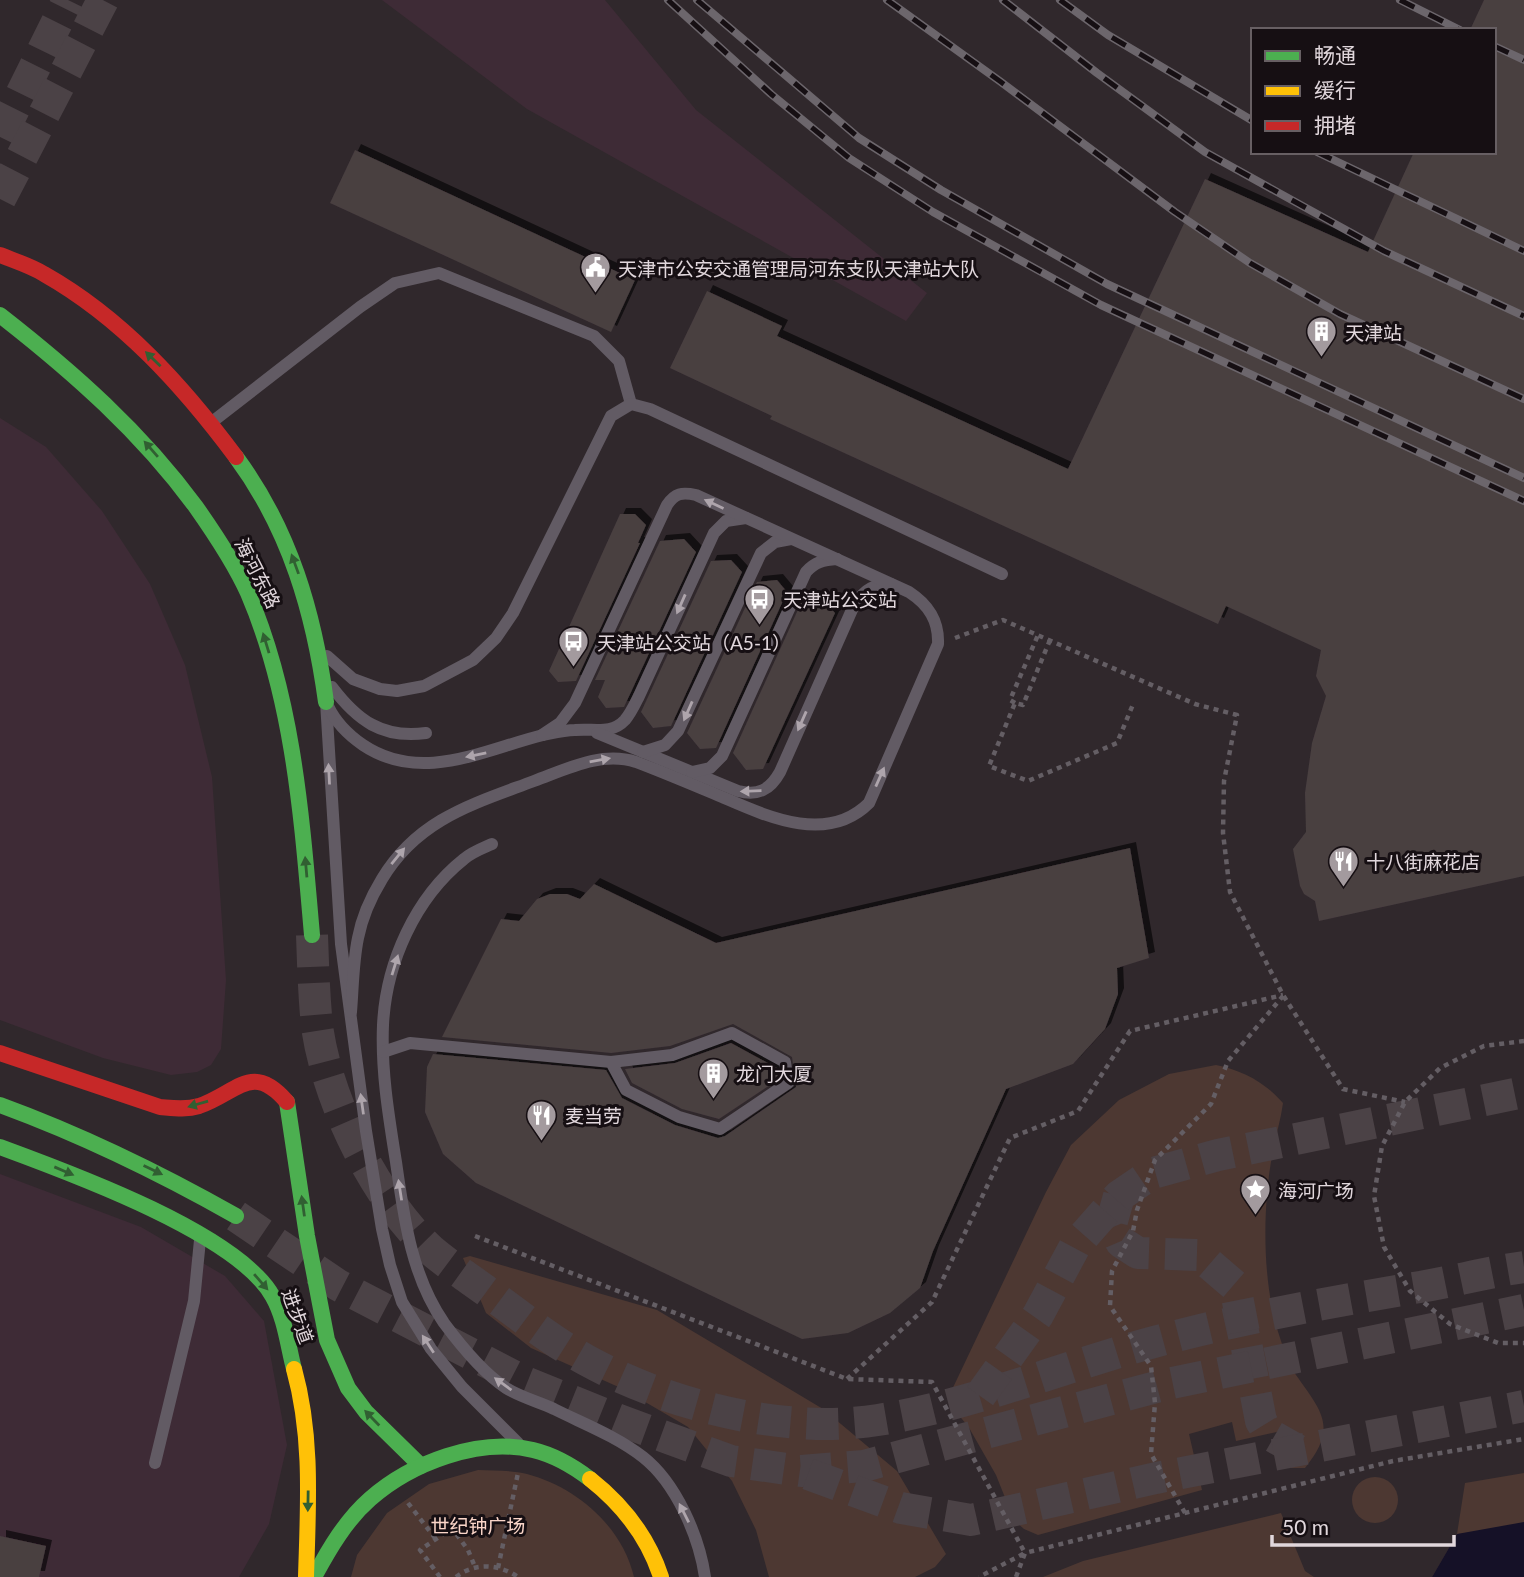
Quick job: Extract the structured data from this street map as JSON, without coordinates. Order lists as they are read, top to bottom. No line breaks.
{"streets":{"street":["海河东路","进步道"]},"one_way":["进步道"],"parks":["世纪钟广场"],"places":{"public building":["天津市公安交通管理局河东支队天津站大队"],"building":["天津站","龙门大厦"],"bus stop":["天津站公交站","天津站公交站（A5-1）"],"restaurant":["十八街麻花店","麦当劳"],"place":["海河广场"]},"legend":["畅通","缓行","拥堵"],"scale_bar":"50 m"}
